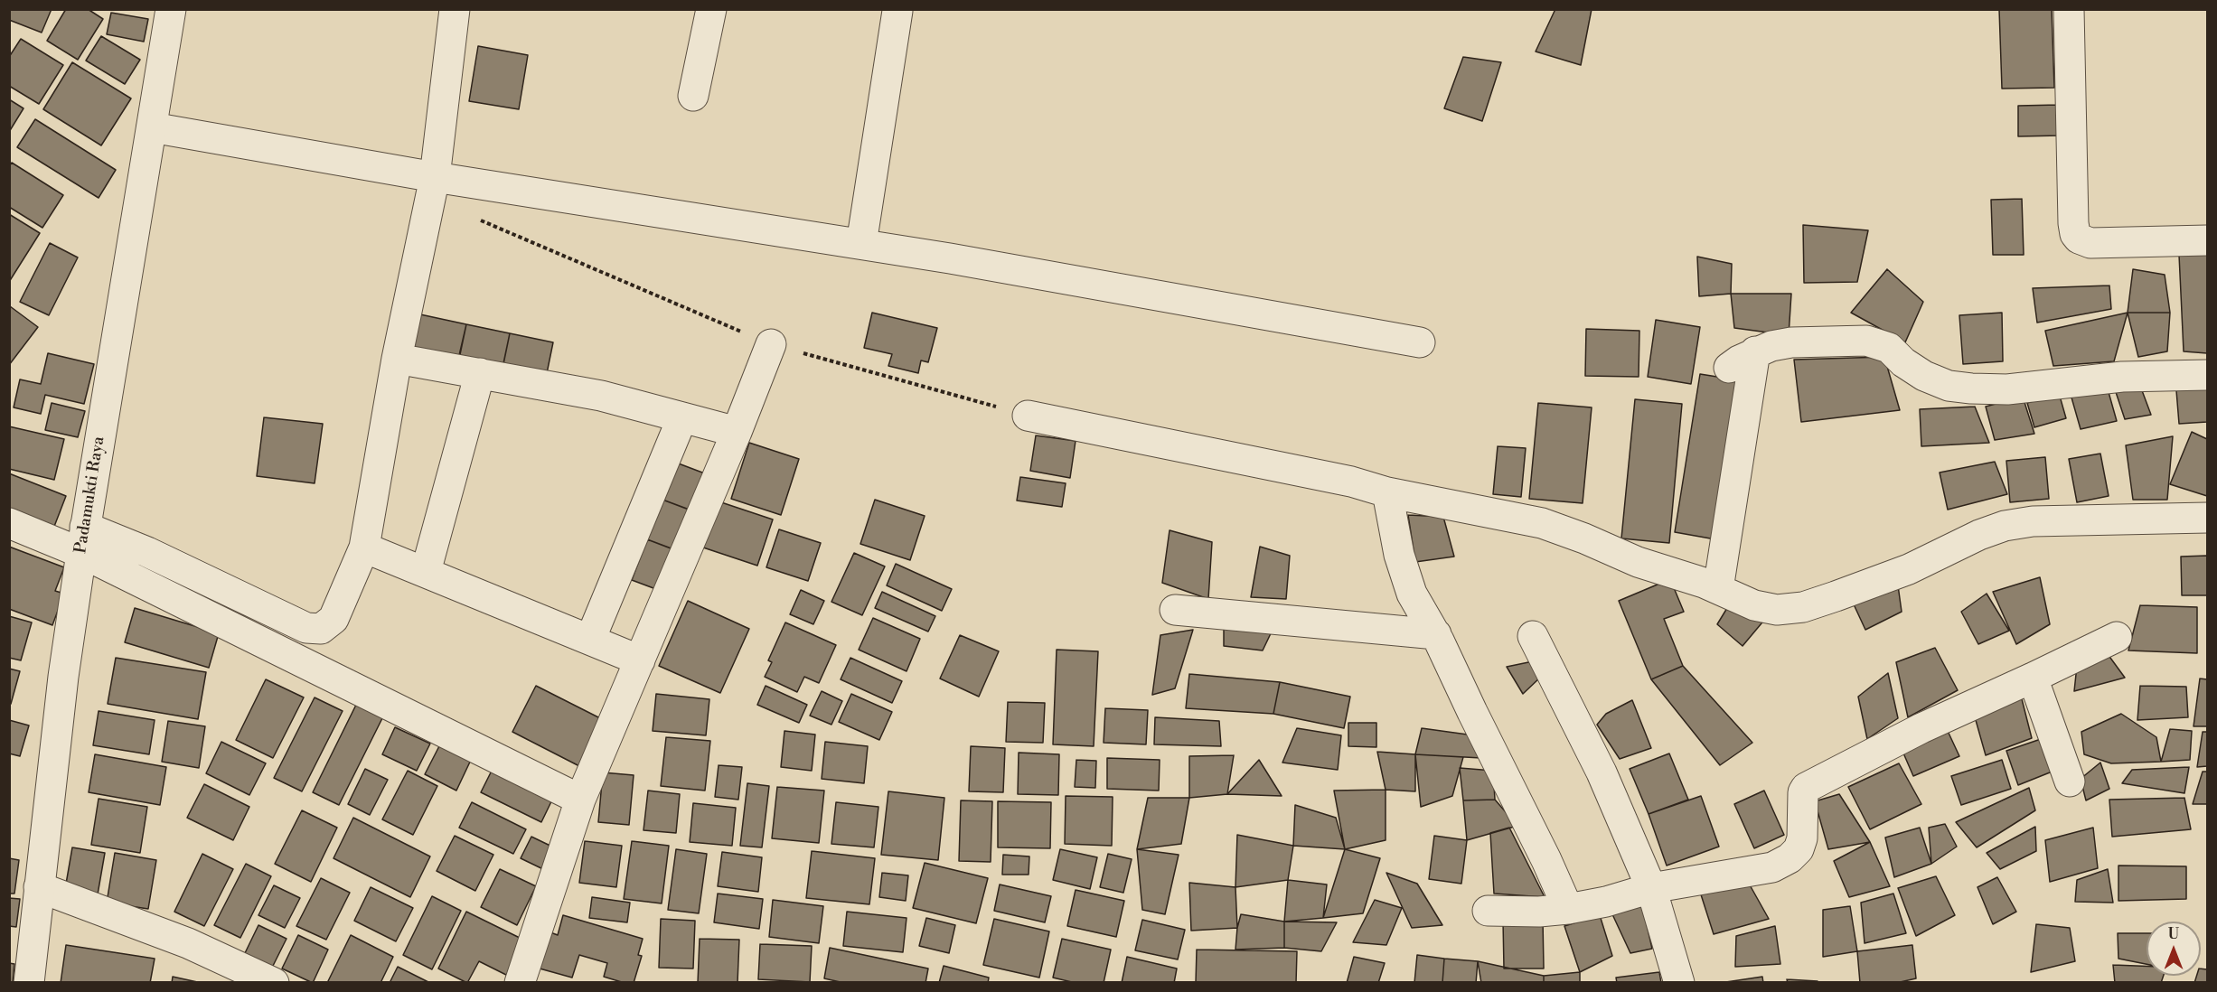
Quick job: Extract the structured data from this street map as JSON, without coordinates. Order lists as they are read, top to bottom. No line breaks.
{"streets":{"street":["Padamukti Raya"]},"north":"top"}
